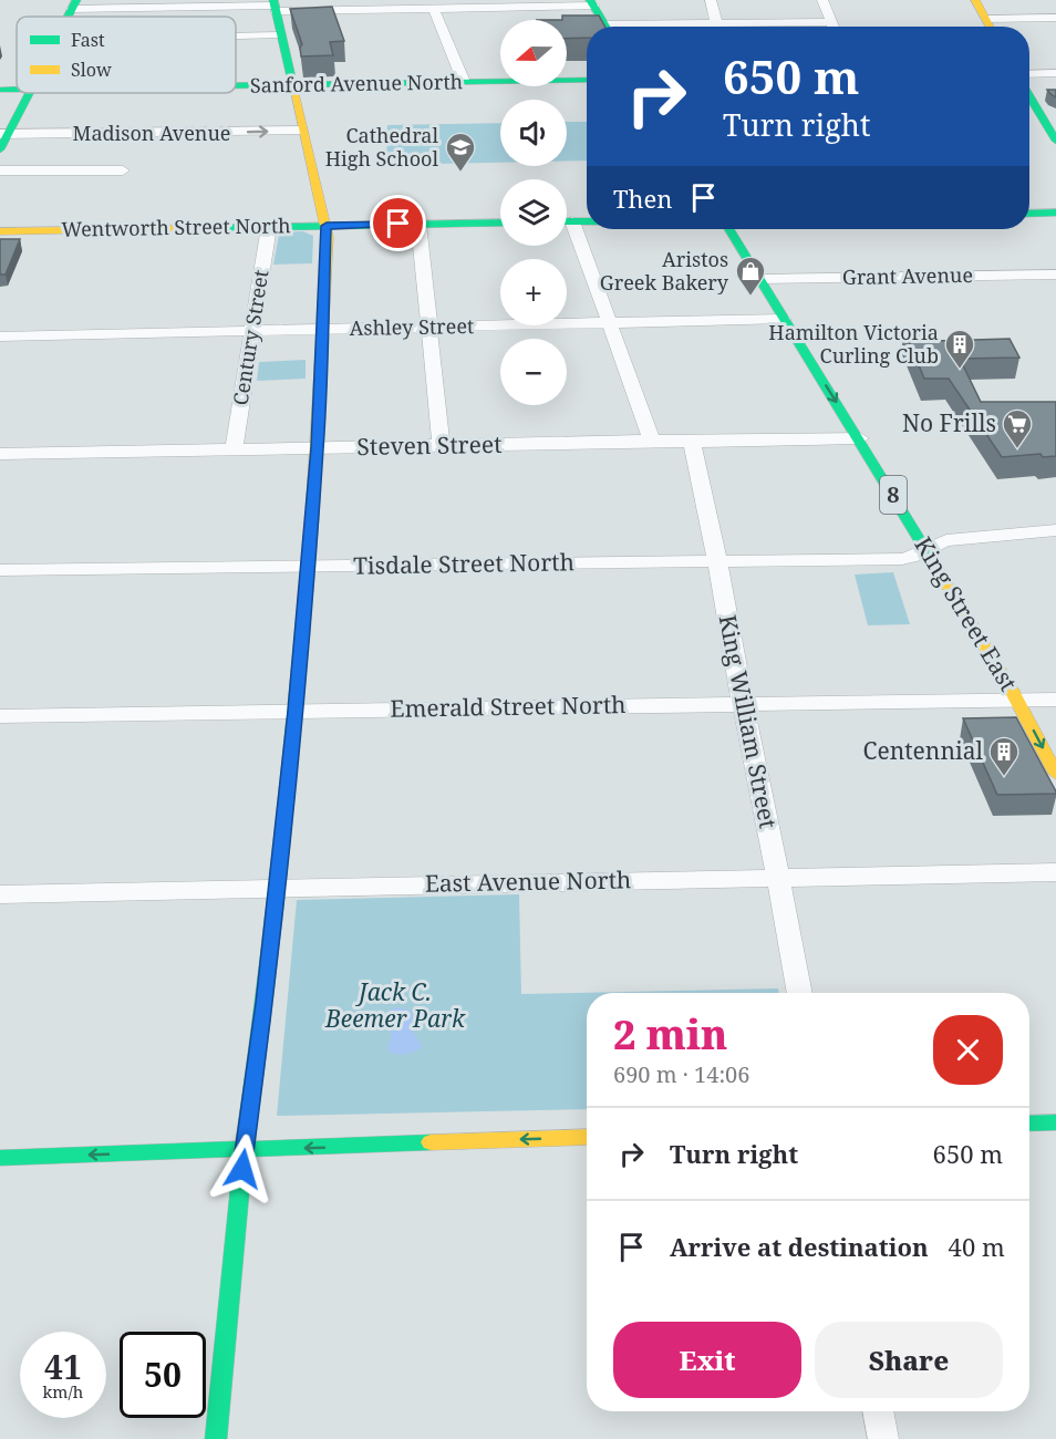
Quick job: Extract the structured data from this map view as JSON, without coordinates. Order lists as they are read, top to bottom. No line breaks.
{"streets":{"main road":["Sanford Avenue North","Wentworth Street North","8","King Street East"],"street":["Madison Avenue","Grant Avenue","Ashley Street","Century Street","Steven Street","Tisdale Street North","Emerald Street North","King William Street","East Avenue North"]},"crossings":[["Wentworth Street North","Century Street"],["Grant Avenue","King Street East"],["Ashley Street","Century Street"],["Ashley Street","King Street East"],["Century Street","Steven Street"],["Steven Street","King Street East"],["Steven Street","King William Street"],["Tisdale Street North","King Street East"],["Tisdale Street North","King William Street"],["King Street East","Emerald Street North"],["Emerald Street North","King William Street"],["King William Street","East Avenue North"]],"one_way":["King Street East"],"parks":["Jack C. Beemer Park"],"places":{"school or university":["Cathedral High School"],"shop":["Aristos Greek Bakery"],"building":["Hamilton Victoria Curling Club","Centennial"],"supermarket":["No Frills"]},"legend":["Fast","Slow"],"north":"left","page":{"map_buttons":["+","−"],"turn":["650 m","Turn right"],"then":"Then","heading":["2 min","690 m · 14:06"],"list":[{"name":"Turn right","value":"650 m"},{"name":"Arrive at destination","value":"40 m"}],"buttons":["Exit","Share"],"speed":"41 km/h","limit":"50"}}
